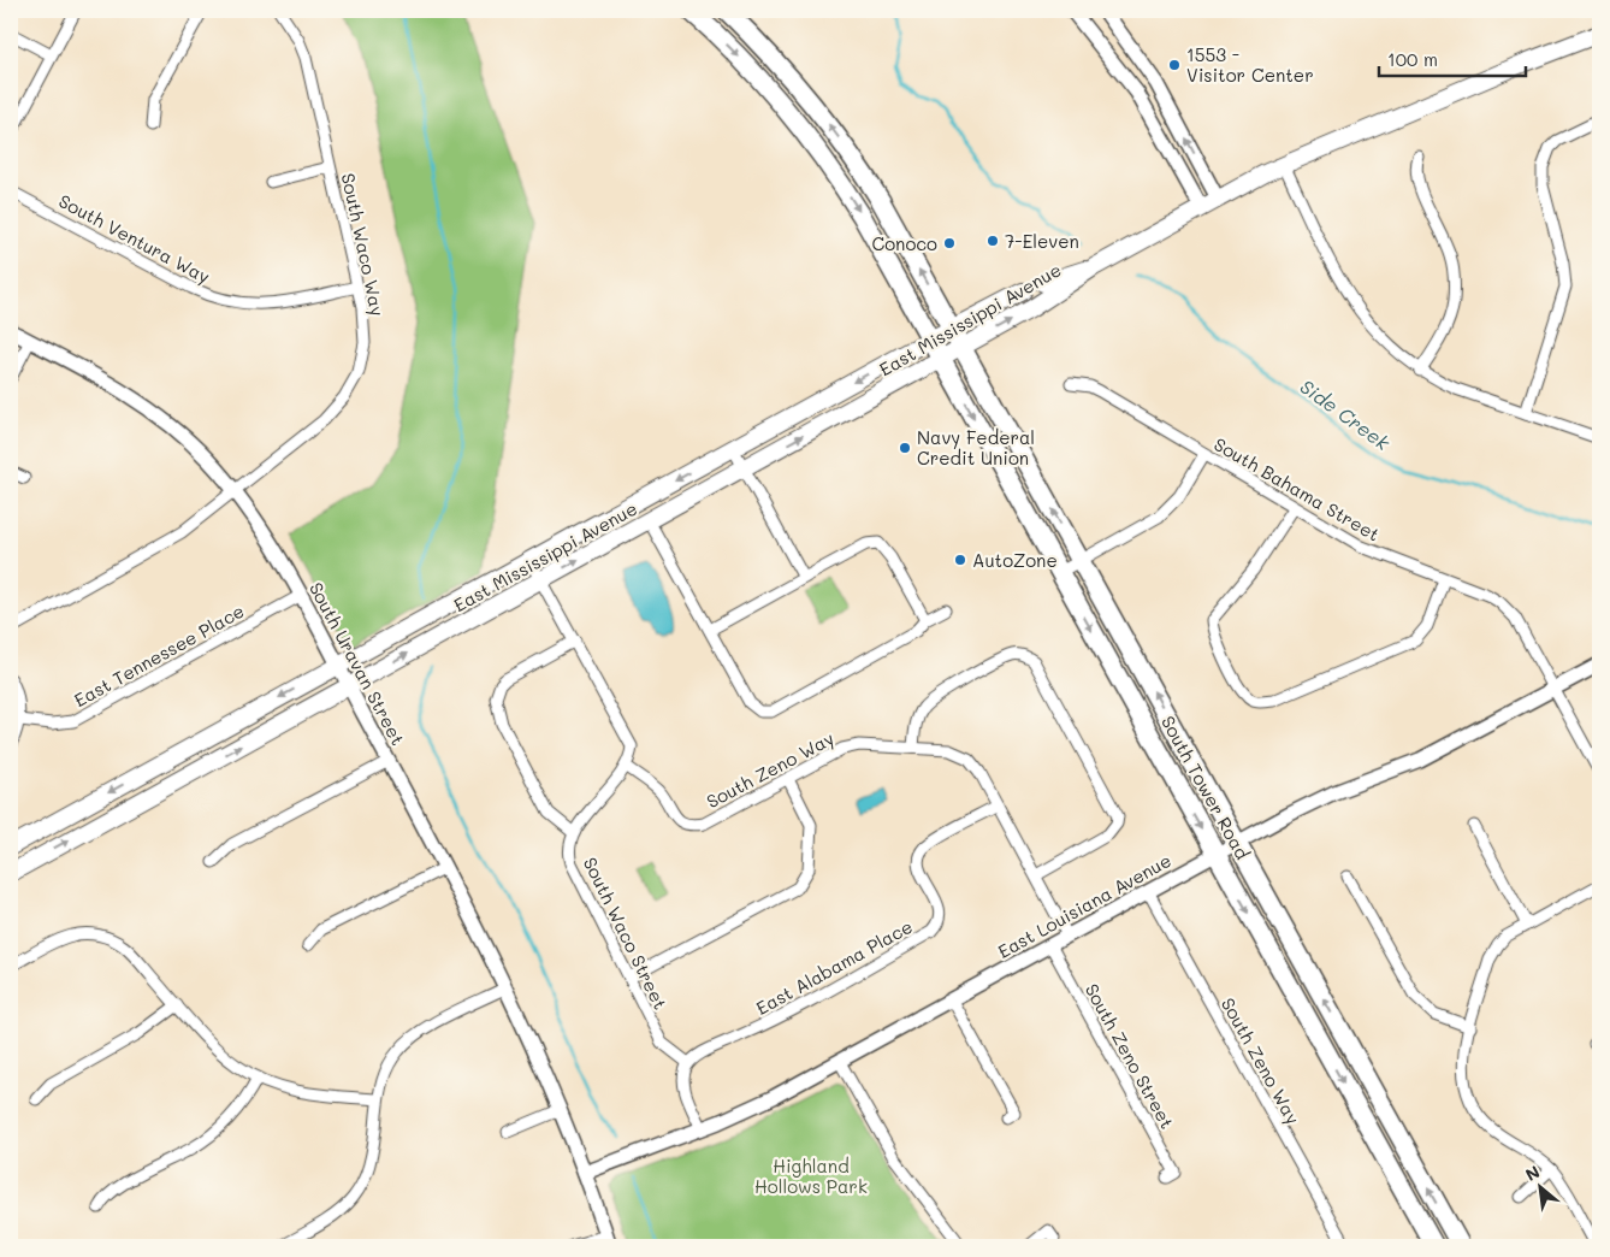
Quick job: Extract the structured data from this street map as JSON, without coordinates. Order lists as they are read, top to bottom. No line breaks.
{"streets":{"main road":["East Mississippi Avenue","South Tower Road"],"street":["South Ventura Way","South Waco Way","South Bahama Street","East Tennessee Place","South Uravan Street","South Zeno Way","East Louisiana Avenue","South Waco Street","East Alabama Place","South Zeno Street"]},"crossings":[["South Ventura Way","South Waco Way"],["South Waco Way","South Uravan Street"],["East Mississippi Avenue","South Uravan Street"],["East Mississippi Avenue","South Tower Road"],["South Bahama Street","East Louisiana Avenue"],["East Tennessee Place","South Uravan Street"],["South Uravan Street","East Louisiana Avenue"],["South Zeno Way","East Louisiana Avenue"],["South Zeno Way","East Alabama Place"],["South Tower Road","East Louisiana Avenue"],["East Louisiana Avenue","South Zeno Street"],["South Waco Street","East Alabama Place"]],"water":["Side Creek"],"parks":["Highland Hollows Park"],"places":["1553 - Visitor Center","7-Eleven","Conoco","Navy Federal Credit Union","AutoZone"],"scale_bar":"100 m","north":"top left"}
